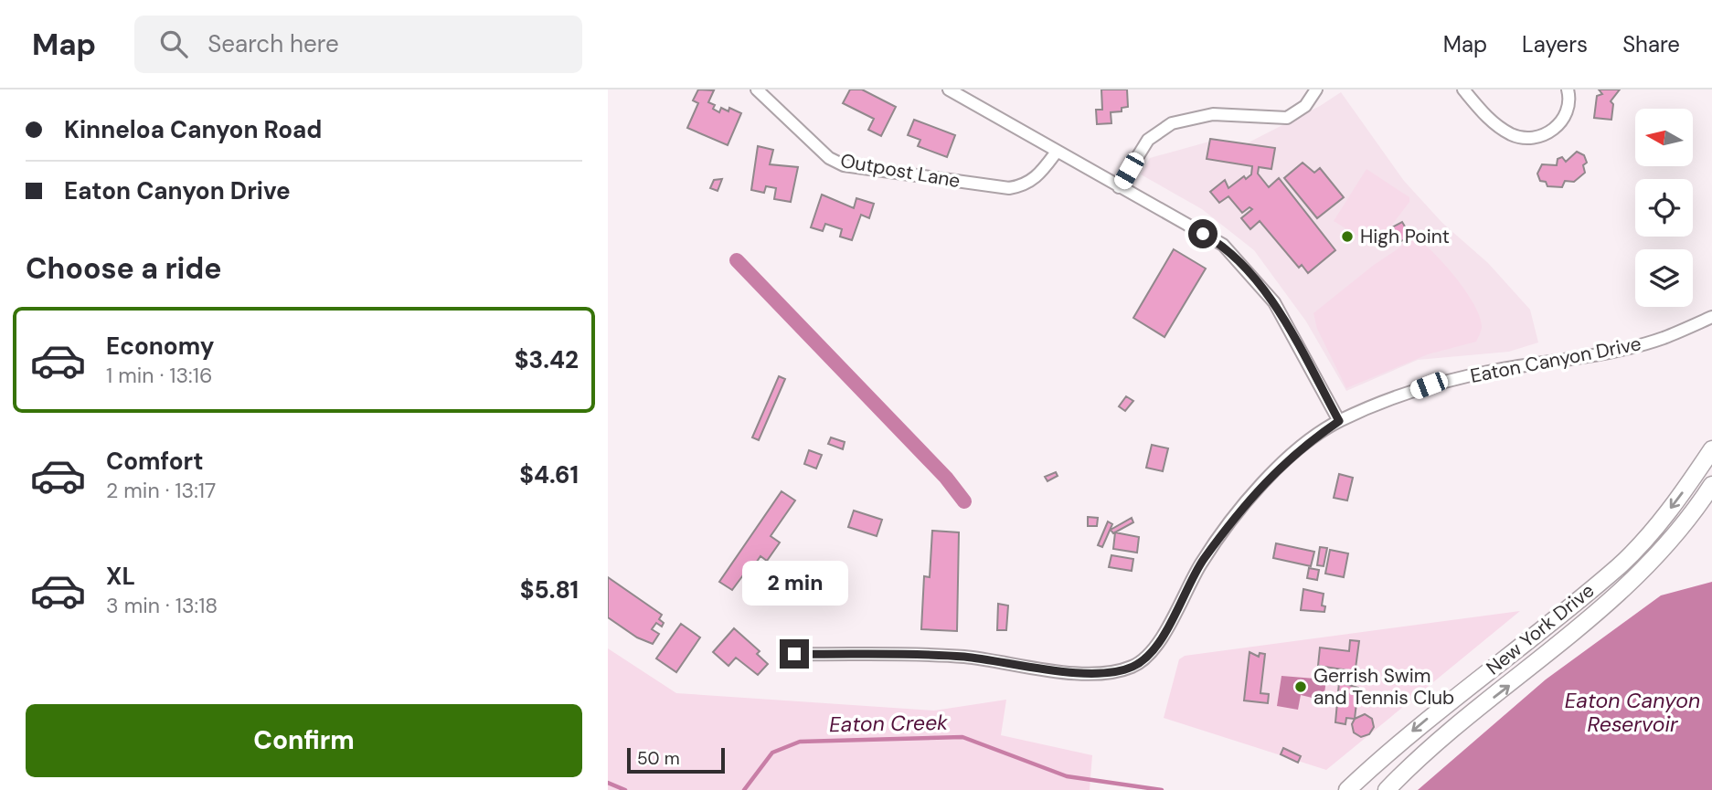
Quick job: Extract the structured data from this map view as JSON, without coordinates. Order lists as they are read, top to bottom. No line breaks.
{"streets":{"main road":["New York Drive"],"street":["Outpost Lane","Eaton Canyon Drive"]},"water":["Eaton Canyon Reservoir","Eaton Creek"],"places":["High Point","Gerrish Swim and Tennis Club"],"scale_bar":"50 m","north":"left","page":{"header":"Map","search":"Search here","nav":["Map","Layers","Share"],"banner":["Kinneloa Canyon Road","Eaton Canyon Drive"],"heading":"Choose a ride","list":[{"name":"Economy","note":"1 min · 13:16","value":"$3.42"},{"name":"Comfort","note":"2 min · 13:17","value":"$4.61"},{"name":"XL","note":"3 min · 13:18","value":"$5.81"}],"bubble":"2 min","buttons":"Confirm","scale":"50 m"}}
